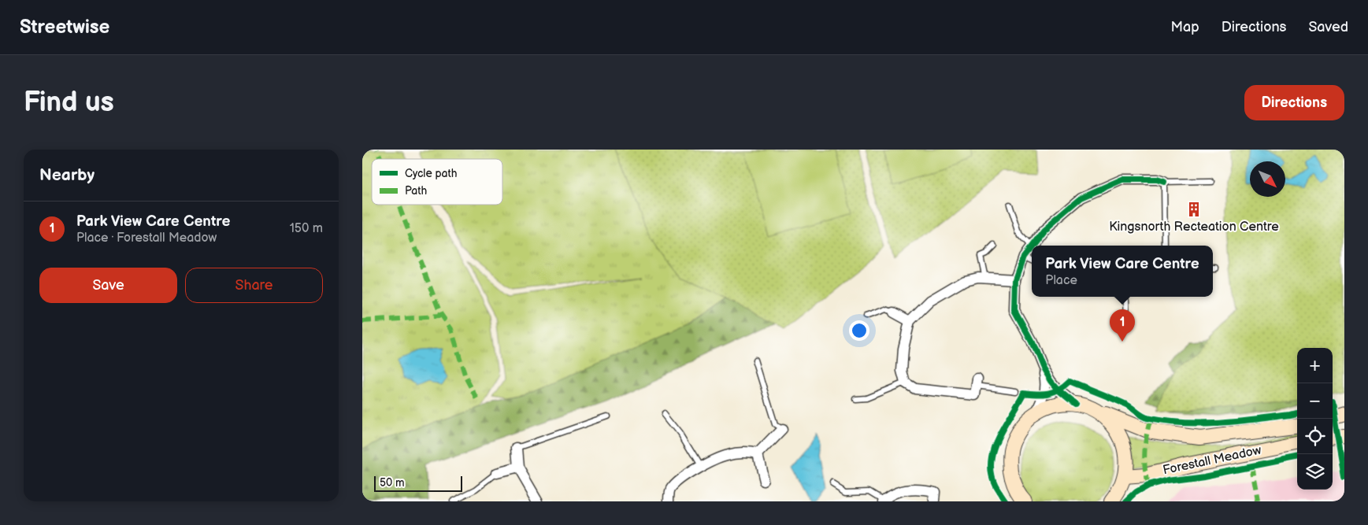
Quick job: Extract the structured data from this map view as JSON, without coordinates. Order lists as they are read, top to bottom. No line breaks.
{"streets":{"street":["Forestall Meadow"]},"places":{"building":["Kingsnorth Recteation Centre"]},"legend":["Cycle path","Path"],"scale_bar":"50 m","north":"bottom right","page":{"header":"Streetwise","nav":["Map","Directions","Saved"],"buttons":["Directions",["Save","Share"]],"title":"Find us","heading":"Nearby","list":[{"mark":"1","name":"Park View Care Centre","note":"Place · Forestall Meadow","value":"150 m"}],"popup":["Park View Care Centre","Place"],"pins":"1","map_buttons":["+","−"],"scale":"50 m"}}
